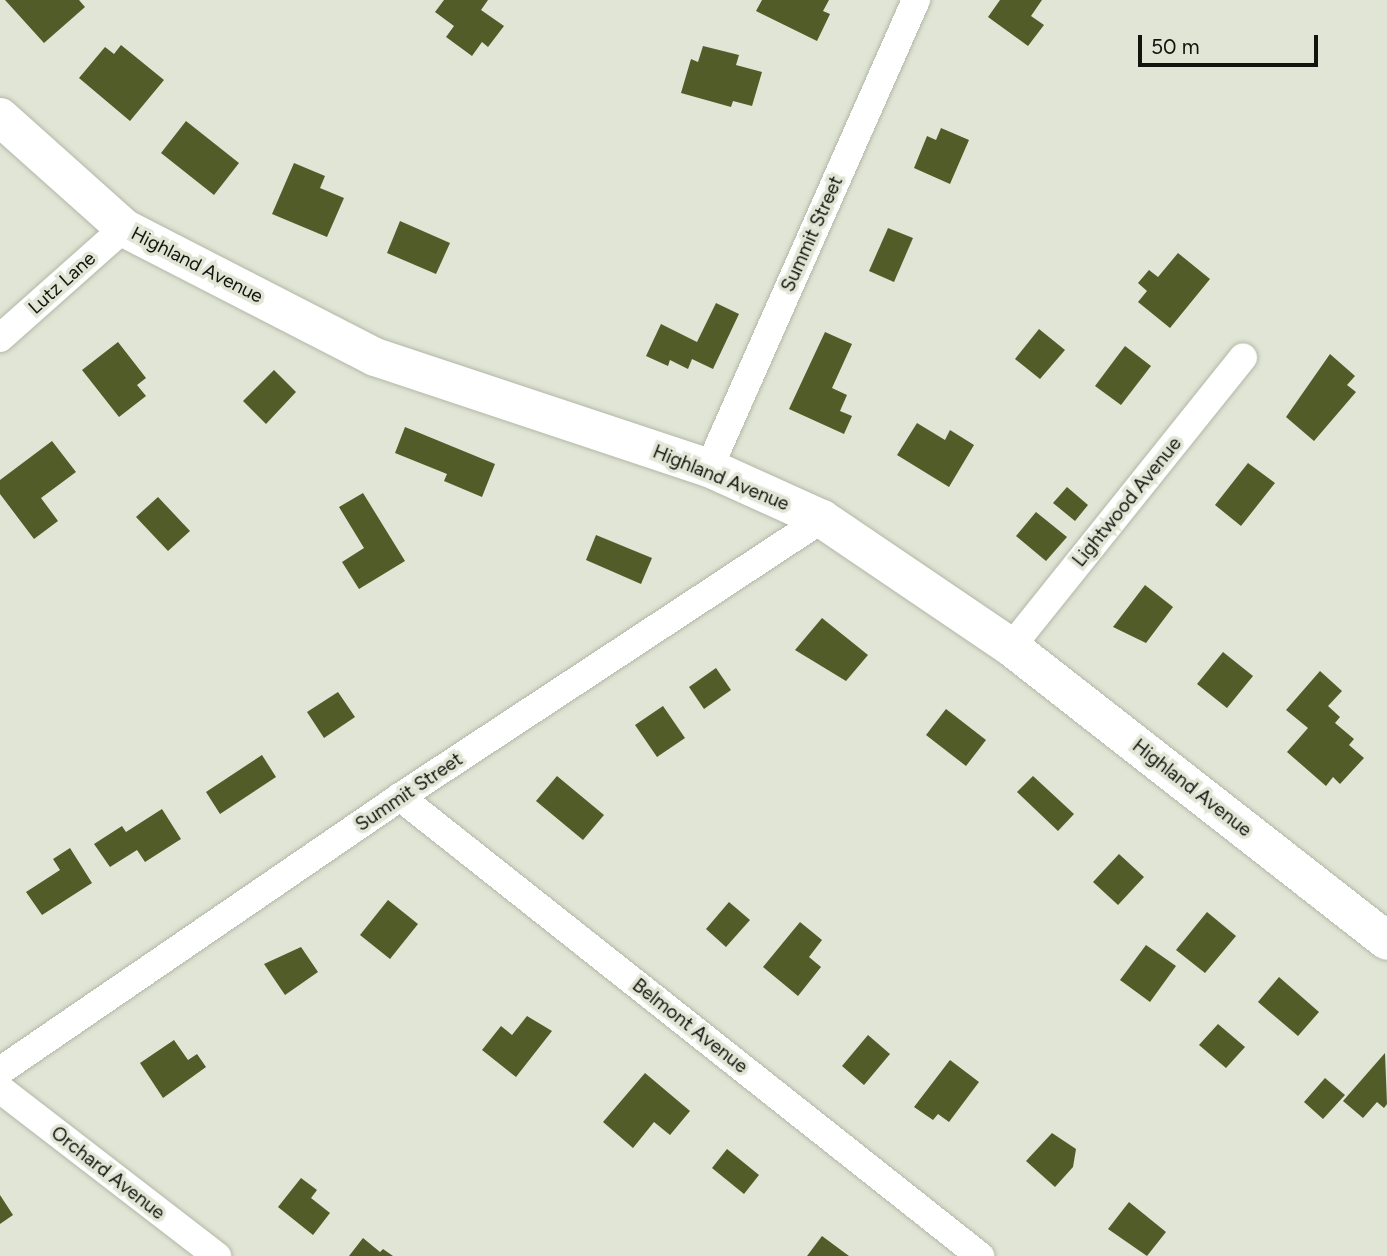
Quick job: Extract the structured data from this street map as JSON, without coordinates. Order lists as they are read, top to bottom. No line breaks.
{"streets":{"street":["Summit Street","Highland Avenue","Lutz Lane","Lightwood Avenue","Belmont Avenue","Orchard Avenue"]},"crossings":[["Summit Street","Highland Avenue"],["Summit Street","Belmont Avenue"],["Highland Avenue","Lutz Lane"],["Highland Avenue","Lightwood Avenue"]],"scale_bar":"50 m"}
